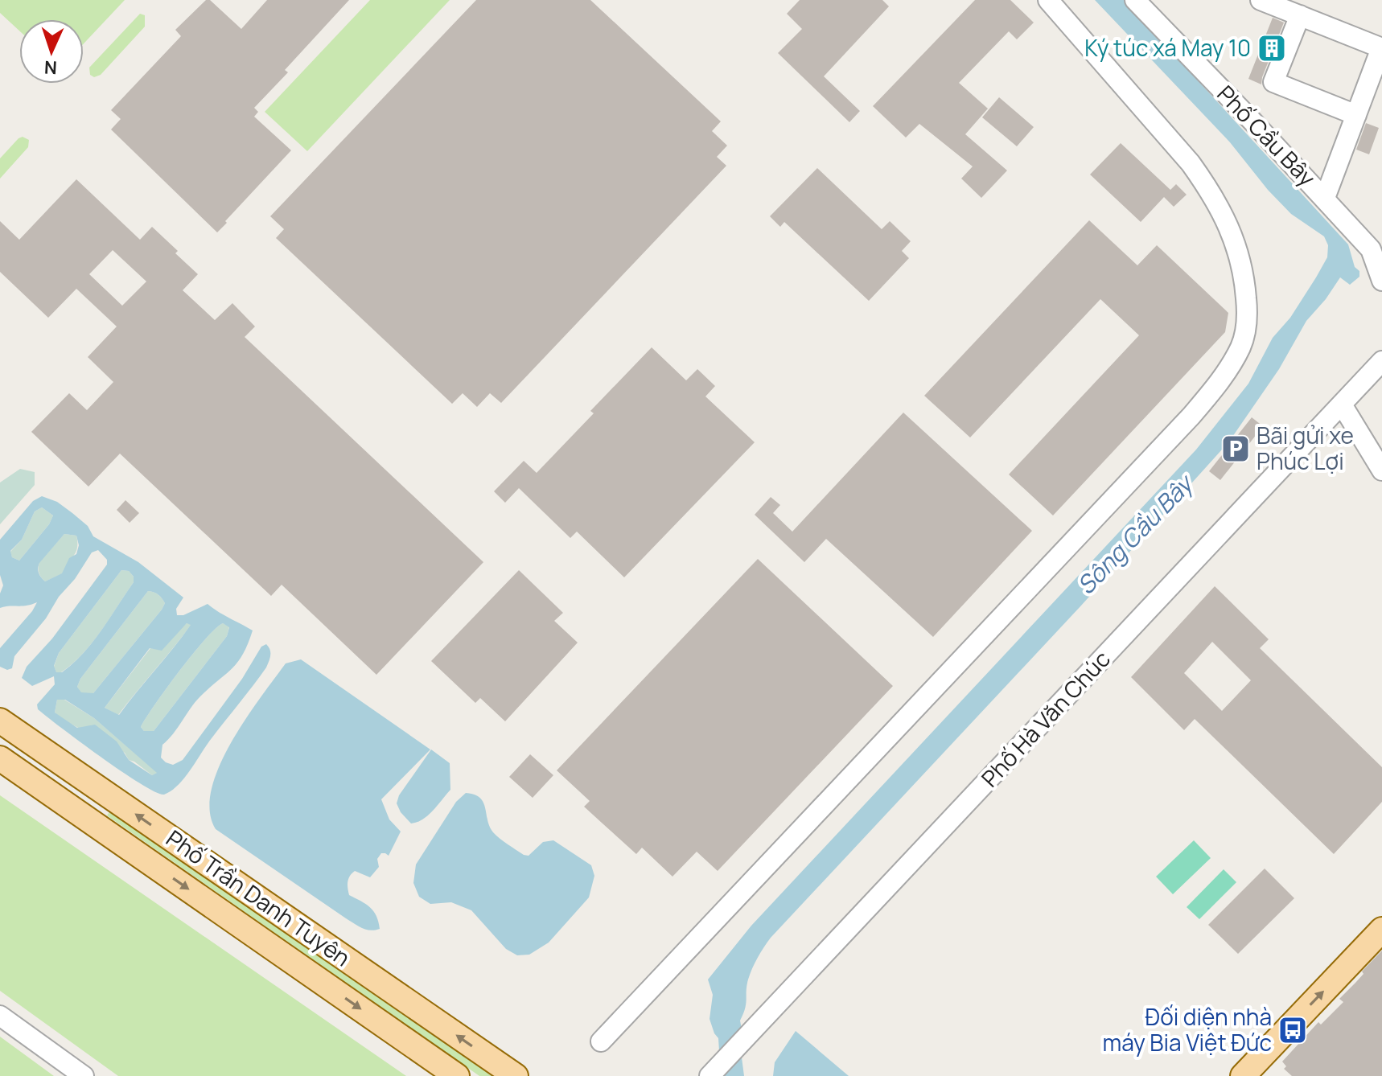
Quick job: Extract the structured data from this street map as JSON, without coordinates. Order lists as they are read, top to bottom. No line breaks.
{"streets":{"main road":["Phố Trần Danh Tuyên"],"street":["Phố Cầu Bây","Phố Hà Văn Chúc"]},"water":["Sông Cầu Bây"],"places":{"building":["Ký túc xá May 10"],"parking":["Bãi gửi xe Phúc Lợi"],"bus stop":["Đối diện nhà máy Bia Việt Đức"]},"north":"bottom"}
